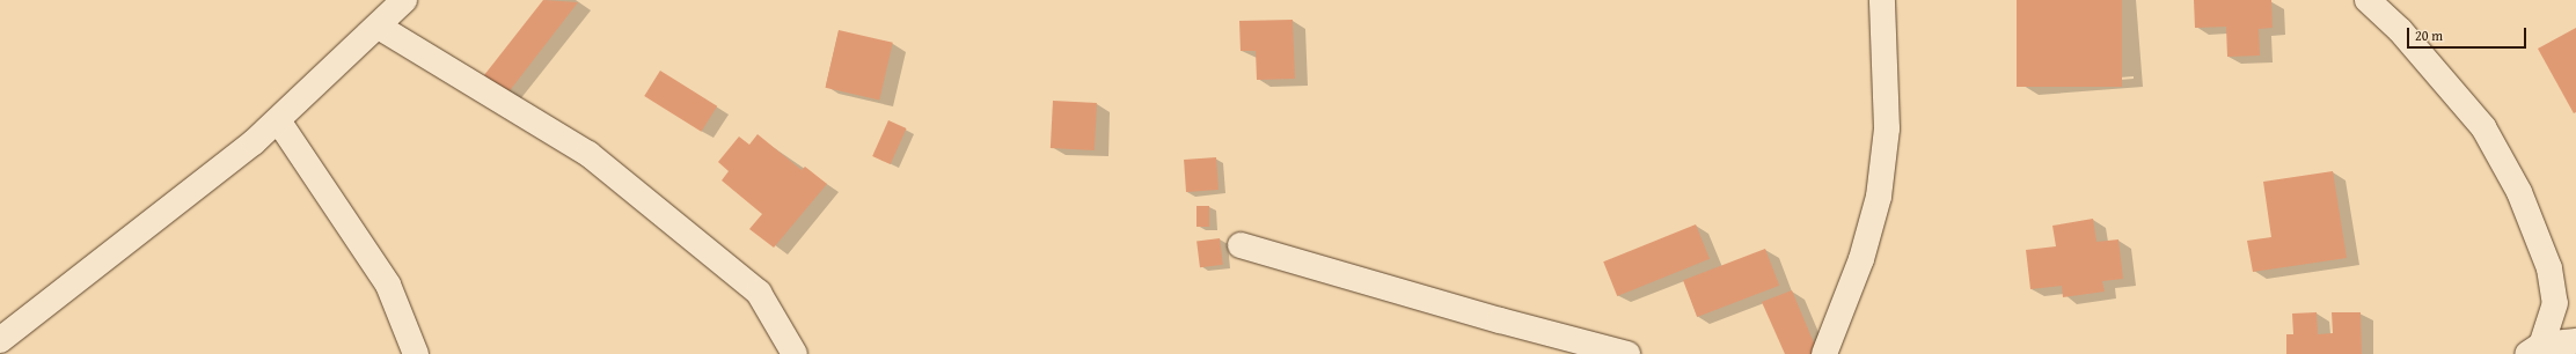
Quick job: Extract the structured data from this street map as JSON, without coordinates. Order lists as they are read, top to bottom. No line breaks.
{"scale_bar":"20 m"}
